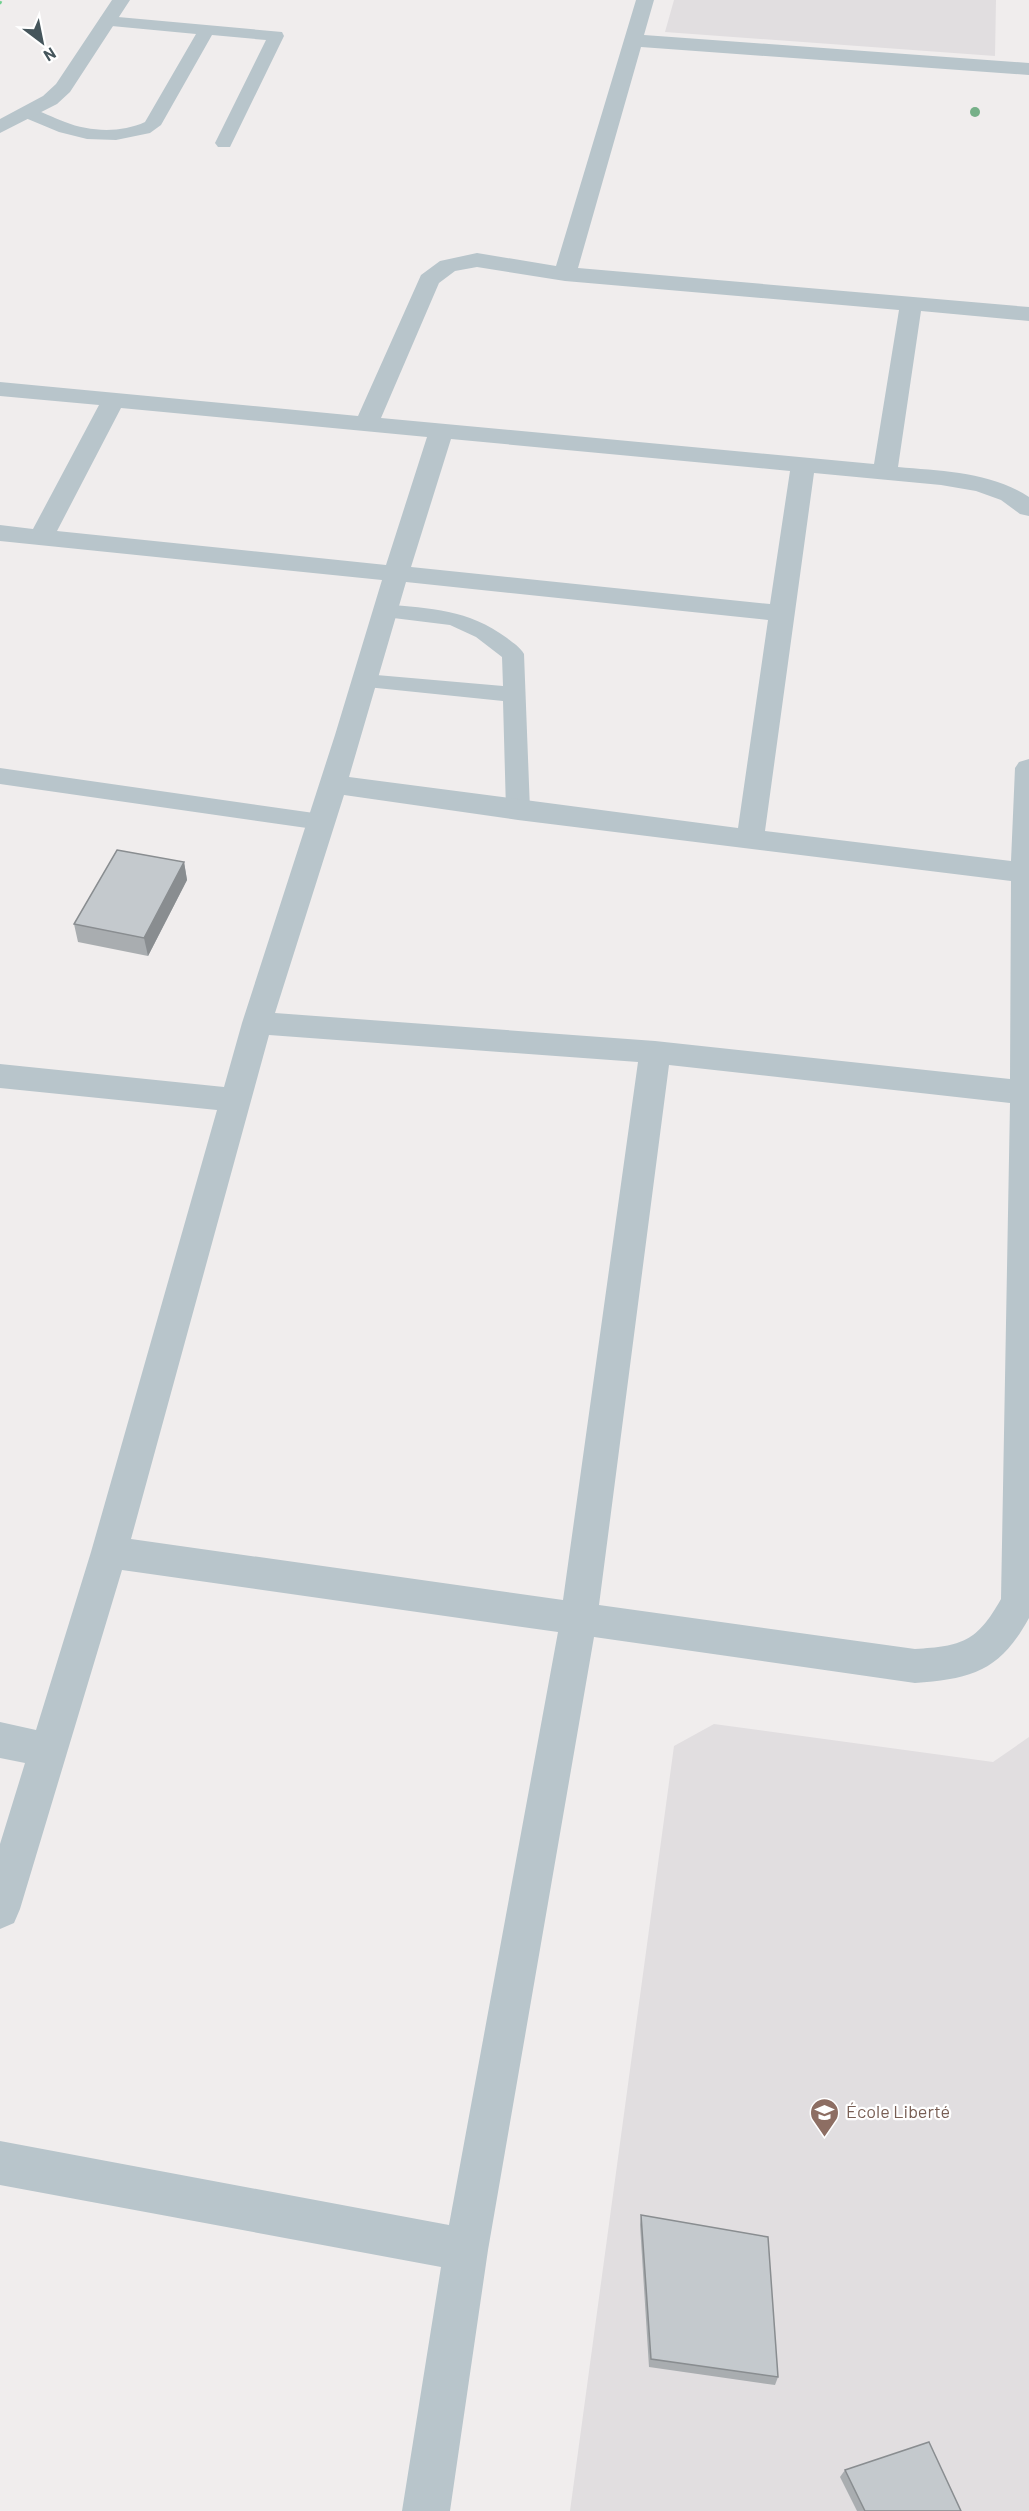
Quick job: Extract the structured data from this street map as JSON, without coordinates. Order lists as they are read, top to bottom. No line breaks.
{"places":{"school or university":["École Liberté"]},"north":"bottom right"}
